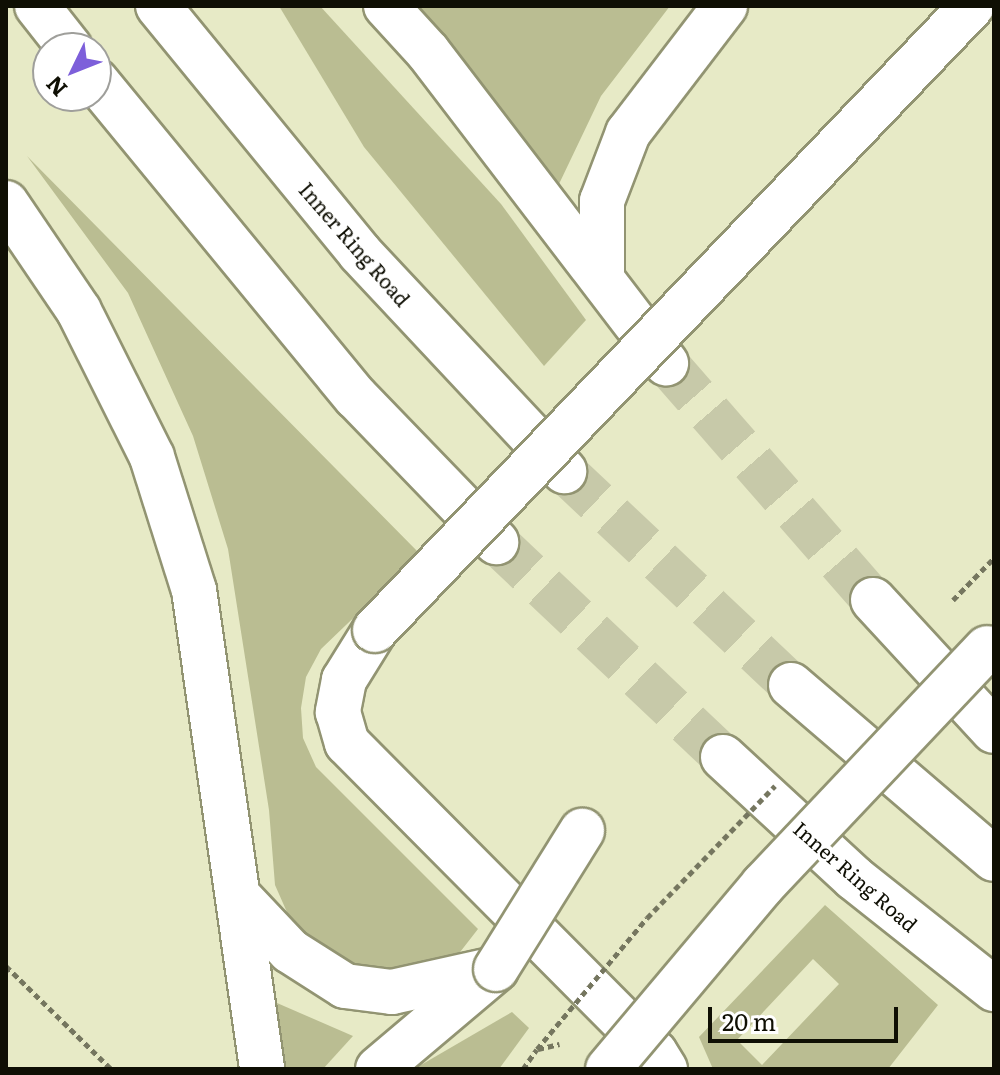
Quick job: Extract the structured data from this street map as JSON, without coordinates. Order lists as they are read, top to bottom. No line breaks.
{"streets":{"main road":["Inner Ring Road"]},"scale_bar":"20 m","north":"bottom left"}
